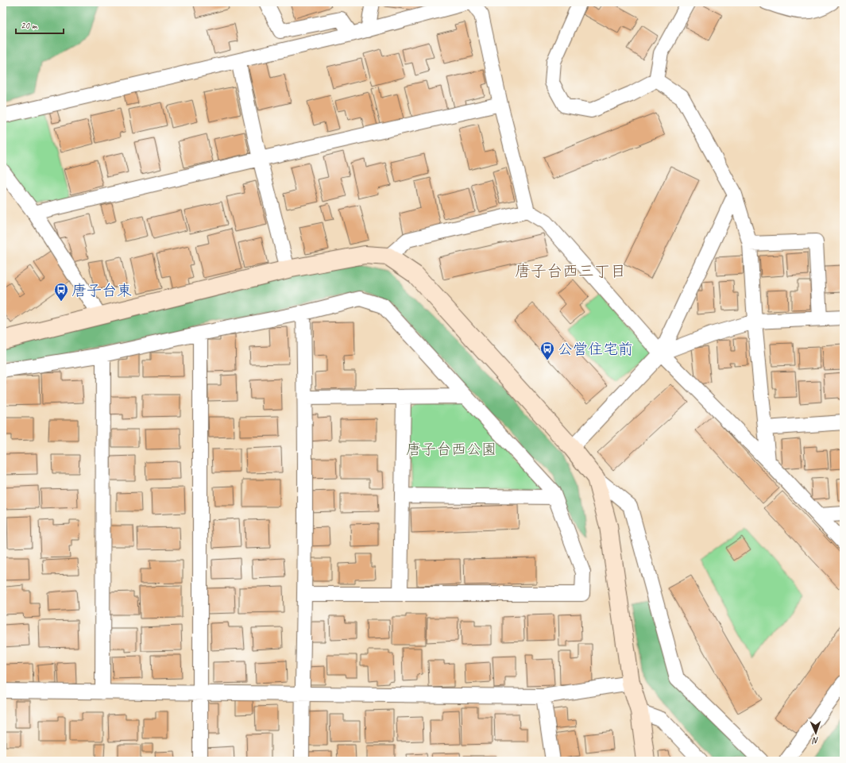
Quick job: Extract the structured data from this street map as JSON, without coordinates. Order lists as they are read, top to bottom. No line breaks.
{"districts":["唐子台西三丁目"],"parks":["唐子台西公園"],"places":{"bus stop":["唐子台東","公営住宅前"]},"scale_bar":"20 m","north":"bottom"}
